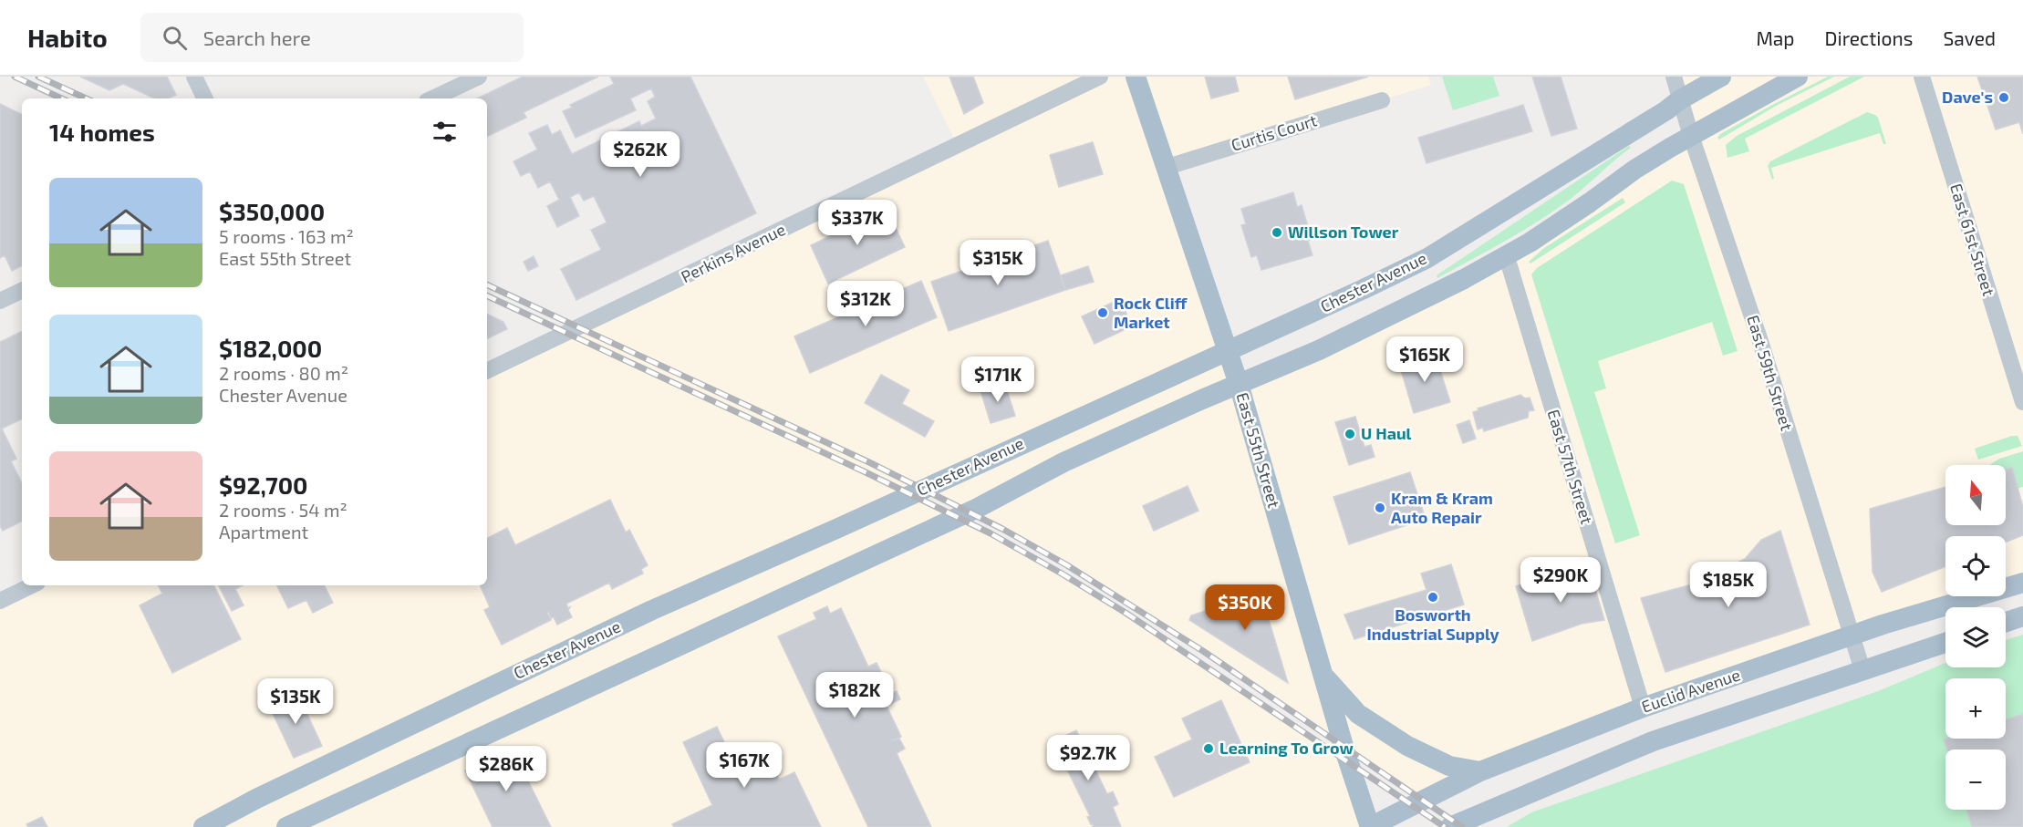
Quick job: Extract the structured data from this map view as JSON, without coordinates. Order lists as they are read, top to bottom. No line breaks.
{"streets":{"main road":["Chester Avenue","East 55th Street","Euclid Avenue"],"street":["Curtis Court","East 61st Street","Perkins Avenue","East 59th Street","East 57th Street"]},"crossings":[["Curtis Court","East 55th Street"],["Chester Avenue","East 59th Street"],["Chester Avenue","East 55th Street"],["East 59th Street","Euclid Avenue"],["East 55th Street","Euclid Avenue"],["East 57th Street","Euclid Avenue"]],"places":["Dave's","Willson Tower","Rock Cliff Market","U Haul","Kram & Kram Auto Repair","Bosworth Industrial Supply","Learning To Grow"],"north":"top","page":{"header":"Habito","search":"Search here","nav":["Map","Directions","Saved"],"heading":"14 homes","price":["$262K","$337K","$315K","$312K","$165K","$171K","$290K","$185K","$350K","$182K","$135K","$92.7K","$167K","$286K"],"list":[{"name":"$350,000","note":"5 rooms · 163 m² · East 55th Street"},{"name":"$182,000","note":"2 rooms · 80 m² · Chester Avenue"},{"name":"$92,700","note":"2 rooms · 54 m² · Apartment"}],"map_buttons":["+","−"]}}
